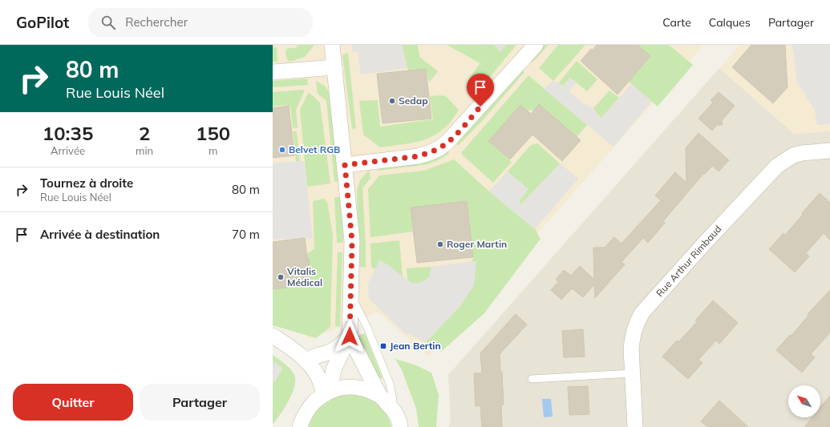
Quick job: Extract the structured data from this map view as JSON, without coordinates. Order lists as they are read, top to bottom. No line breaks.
{"streets":{"street":["Rue Arthur Rimbaud"]},"places":{"other":["Sedap","Belvet RGB","Roger Martin","Vitalis Médical"],"transit":["Jean Bertin"]},"north":"top left","page":{"header":"GoPilot","search":"Rechercher","nav":["Carte","Calques","Partager"],"turn":["80 m","Rue Louis Néel"],"eta":["10:35","Arrivée","2","min","150","m"],"list":[{"name":"Tournez à droite","note":"Rue Louis Néel","value":"80 m"},{"name":"Arrivée à destination","value":"70 m"}],"buttons":["Quitter","Partager"]}}
